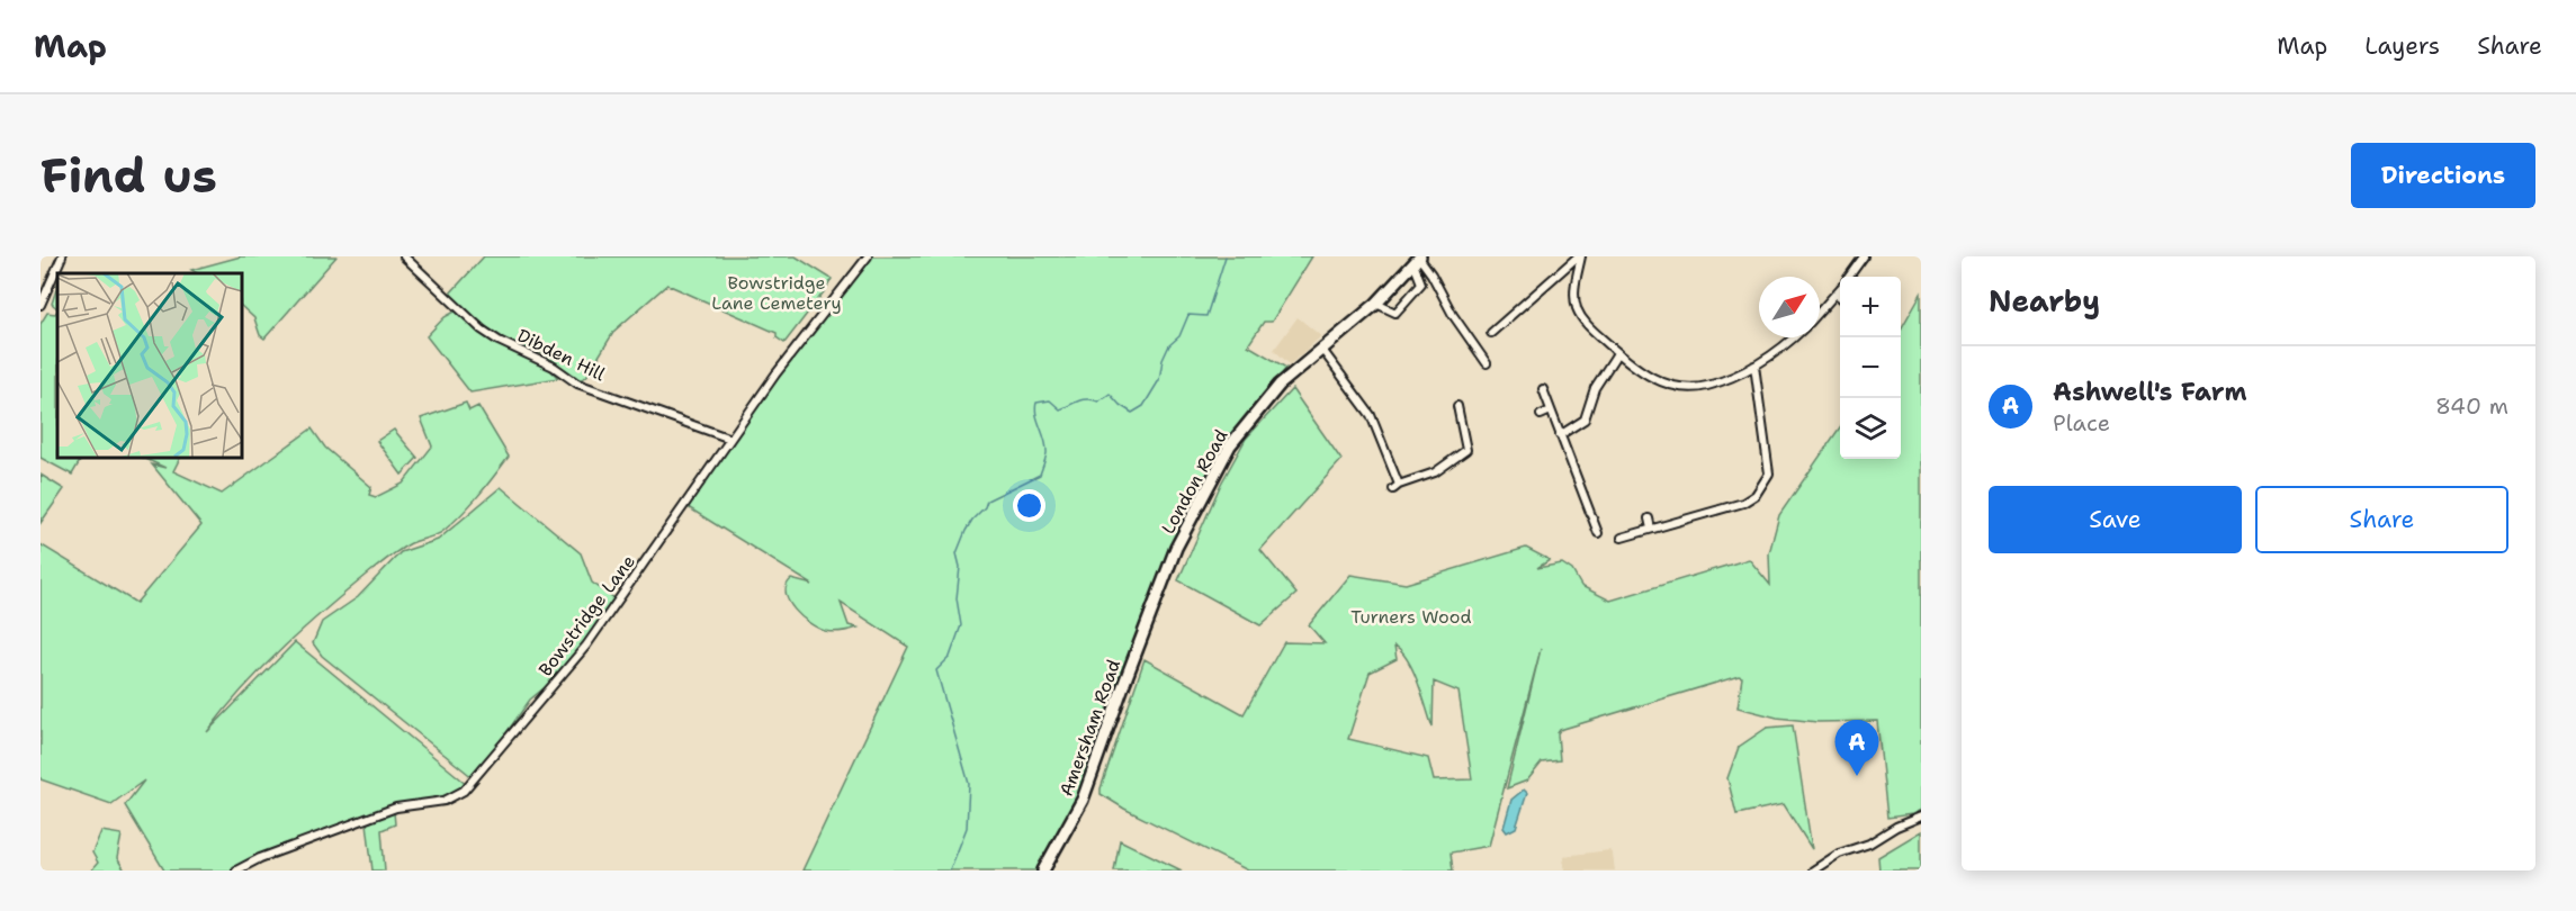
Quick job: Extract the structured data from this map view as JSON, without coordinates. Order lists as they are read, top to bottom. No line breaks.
{"streets":{"highway":["London Road","Amersham Road"],"street":["Dibden Hill","Bowstridge Lane"]},"crossings":[["Dibden Hill","Bowstridge Lane"],["London Road","Amersham Road"]],"parks":["Bowstridge Lane Cemetery","Turners Wood"],"north":"top right","page":{"header":"Map","nav":["Map","Layers","Share"],"buttons":["Directions",["Save","Share"]],"title":"Find us","heading":"Nearby","map_buttons":["+","−"],"list":[{"mark":"A","name":"Ashwell's Farm","note":"Place","value":"840 m"}],"pins":"A"}}
